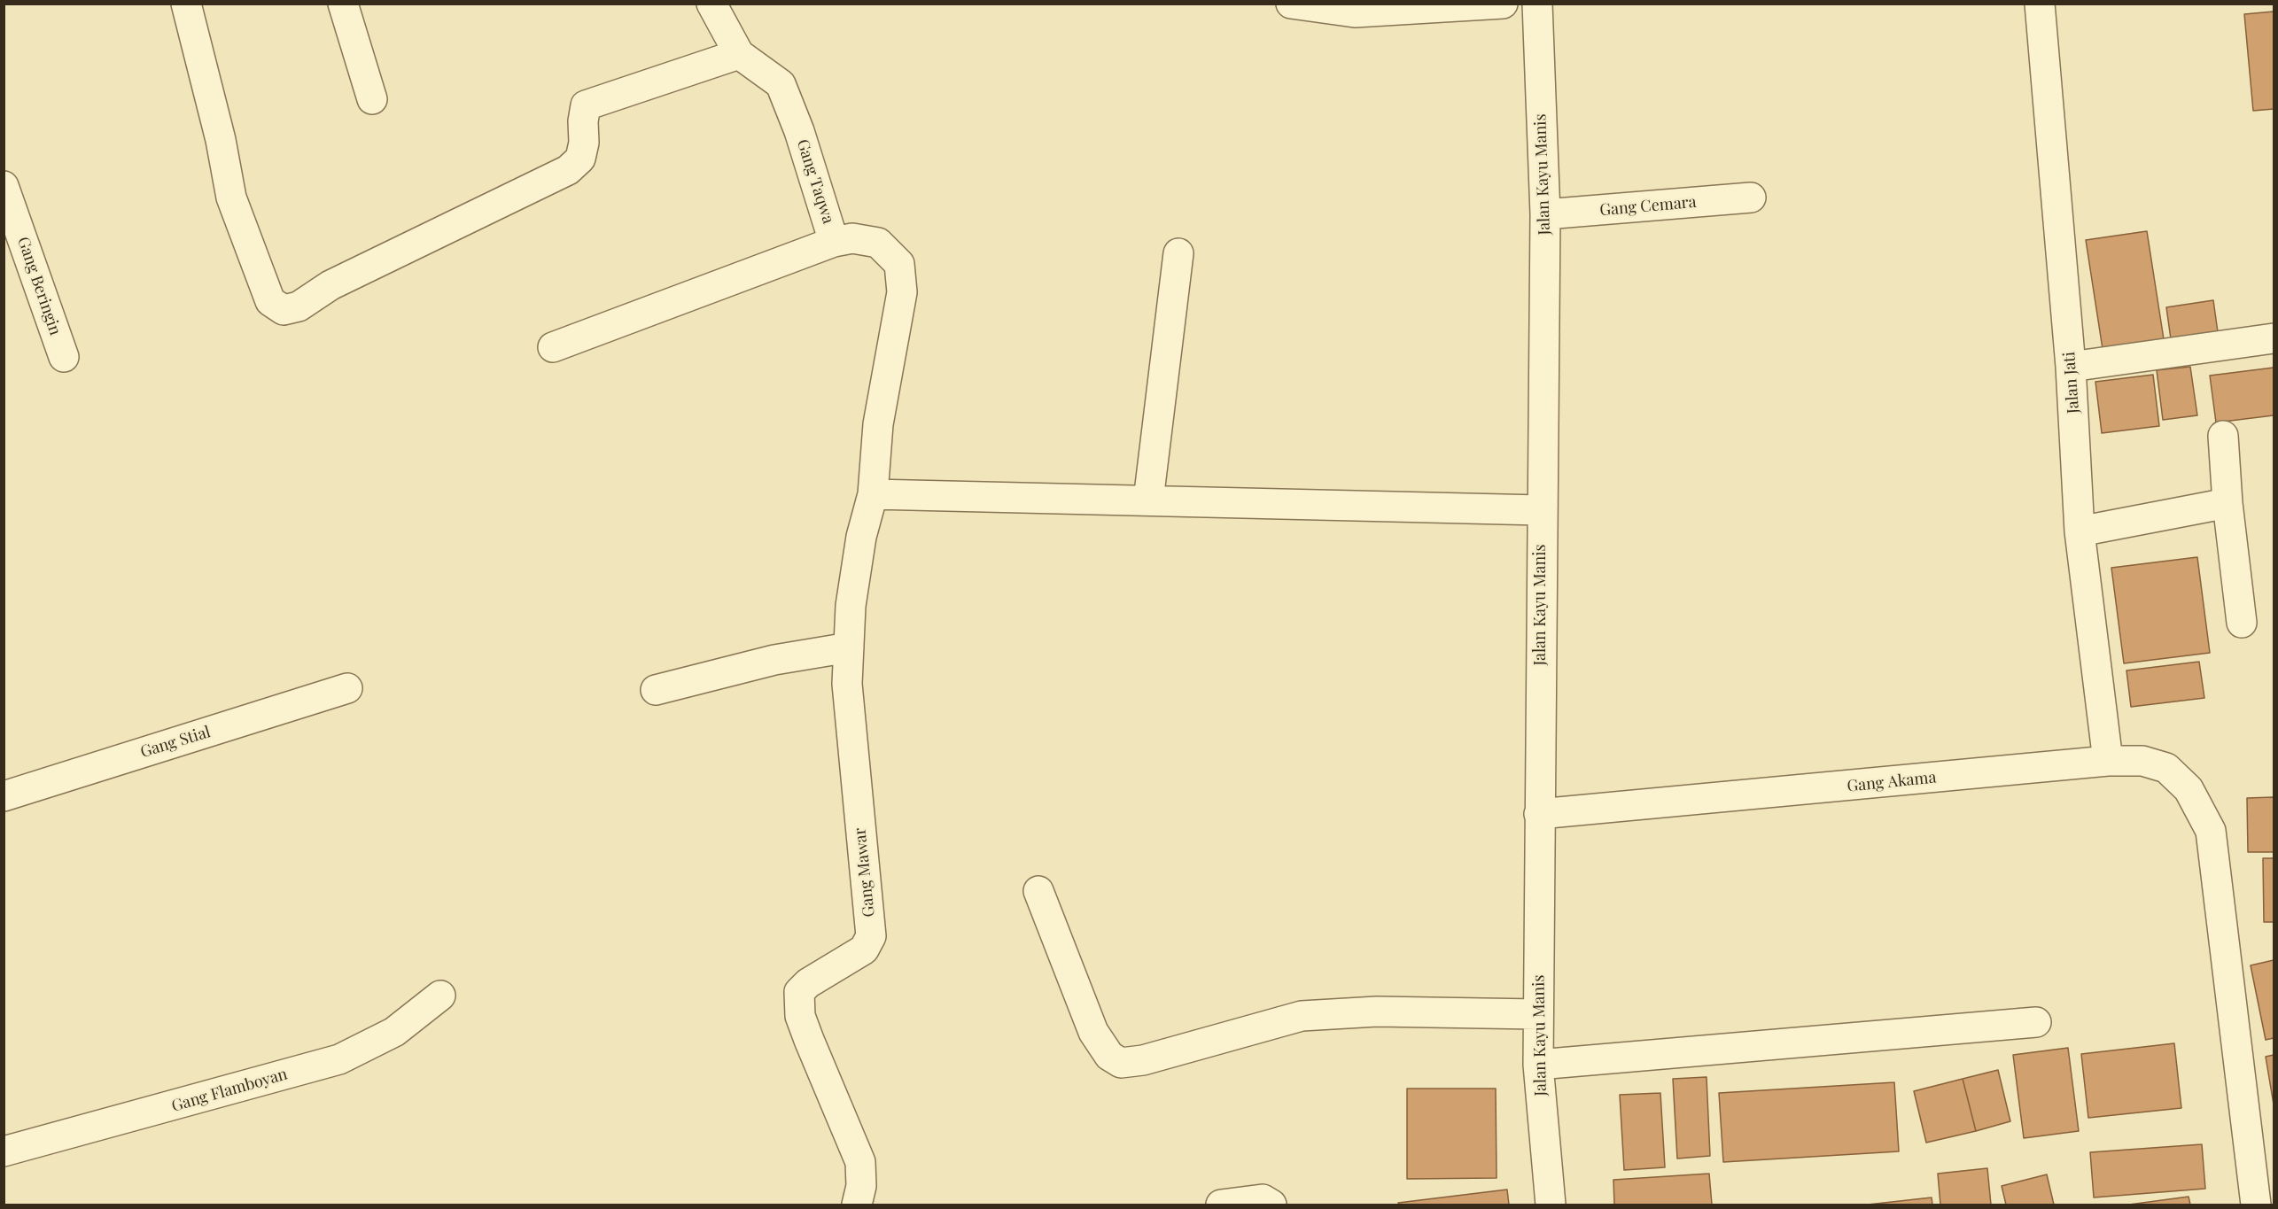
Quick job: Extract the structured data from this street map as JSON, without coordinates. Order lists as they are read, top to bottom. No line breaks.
{"streets":{"street":["Jalan Kayu Manis","Gang Taqwa","Gang Cemara","Gang Beringin","Jalan Jati","Gang Stial","Gang Akama","Gang Mawar","Gang Flamboyan"]},"crossings":[["Jalan Kayu Manis","Gang Cemara"],["Jalan Kayu Manis","Gang Akama"],["Gang Taqwa","Gang Mawar"],["Jalan Jati","Gang Akama"]]}
